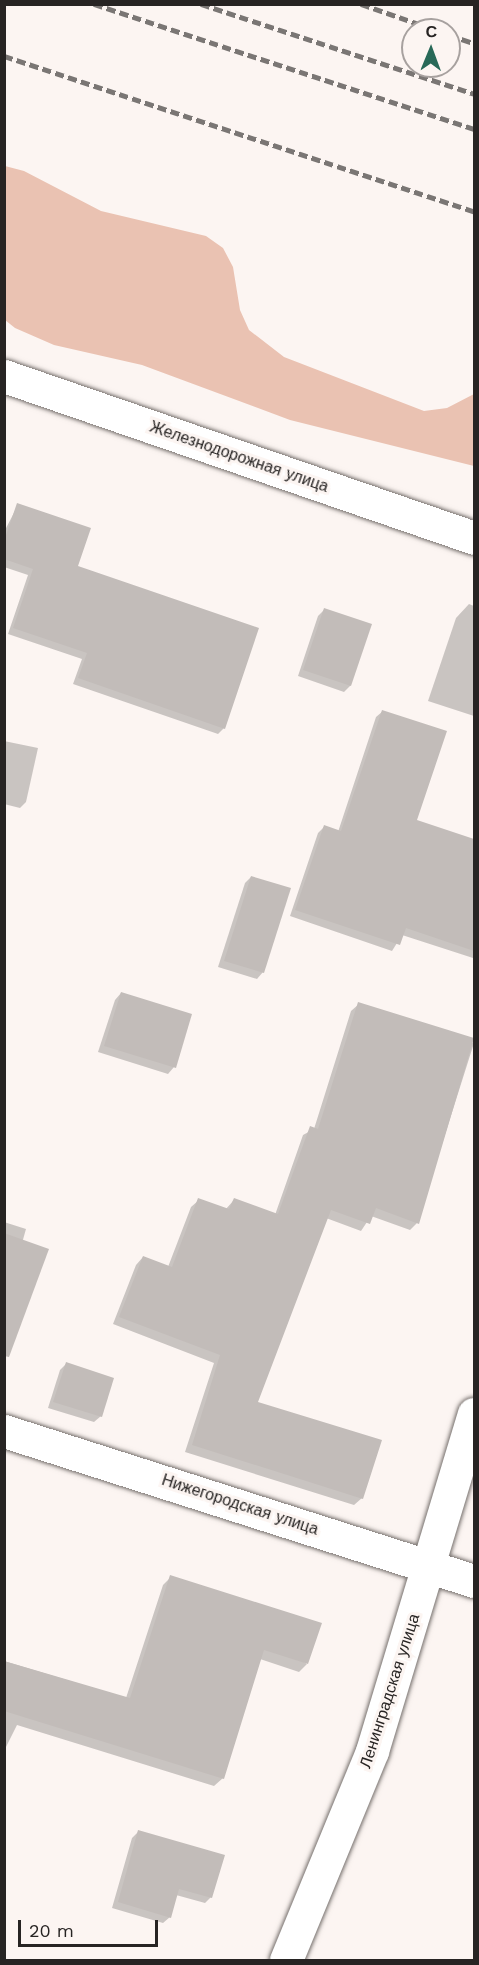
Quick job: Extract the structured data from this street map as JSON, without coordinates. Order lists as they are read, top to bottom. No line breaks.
{"streets":{"street":["Железнодорожная улица","Нижегородская улица","Ленинградская улица"]},"crossings":[["Нижегородская улица","Ленинградская улица"]],"scale_bar":"20 m","north":"top"}
